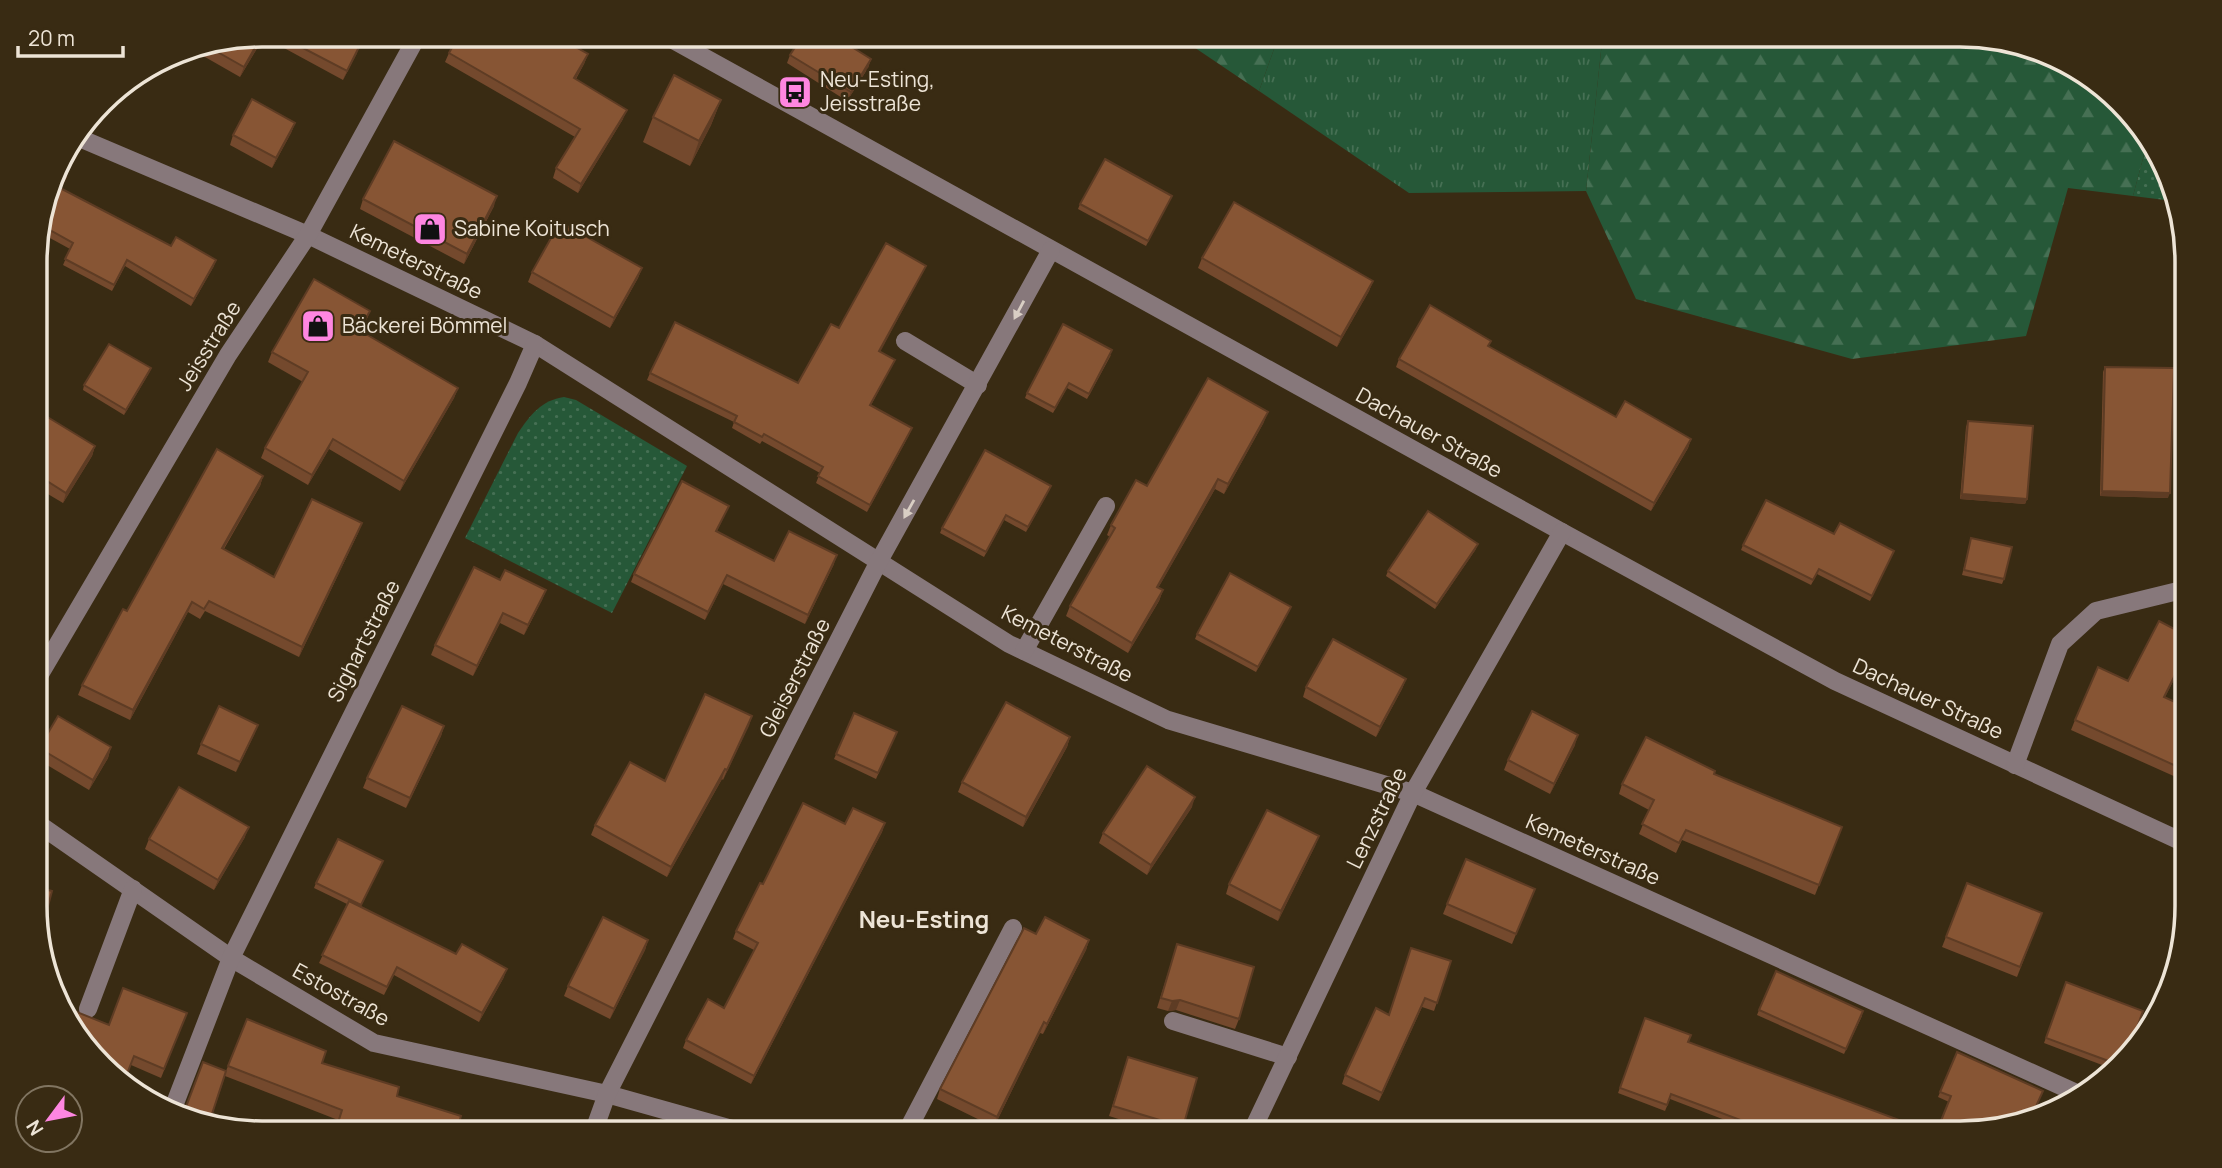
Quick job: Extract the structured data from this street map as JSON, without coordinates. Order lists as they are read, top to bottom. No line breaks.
{"streets":{"street":["Kemeterstraße","Jeisstraße","Dachauer Straße","Sighartstraße","Gleiserstraße","Lenzstraße","Estostraße"]},"crossings":[["Kemeterstraße","Jeisstraße"],["Kemeterstraße","Sighartstraße"],["Kemeterstraße","Gleiserstraße"],["Kemeterstraße","Lenzstraße"],["Dachauer Straße","Gleiserstraße"],["Dachauer Straße","Lenzstraße"],["Sighartstraße","Estostraße"],["Gleiserstraße","Estostraße"]],"one_way":["Gleiserstraße"],"districts":["Neu-Esting"],"places":{"bus stop":["Neu-Esting, Jeisstraße"],"shop":["Sabine Koitusch","Bäckerei Bömmel"]},"scale_bar":"20 m","north":"bottom left"}
